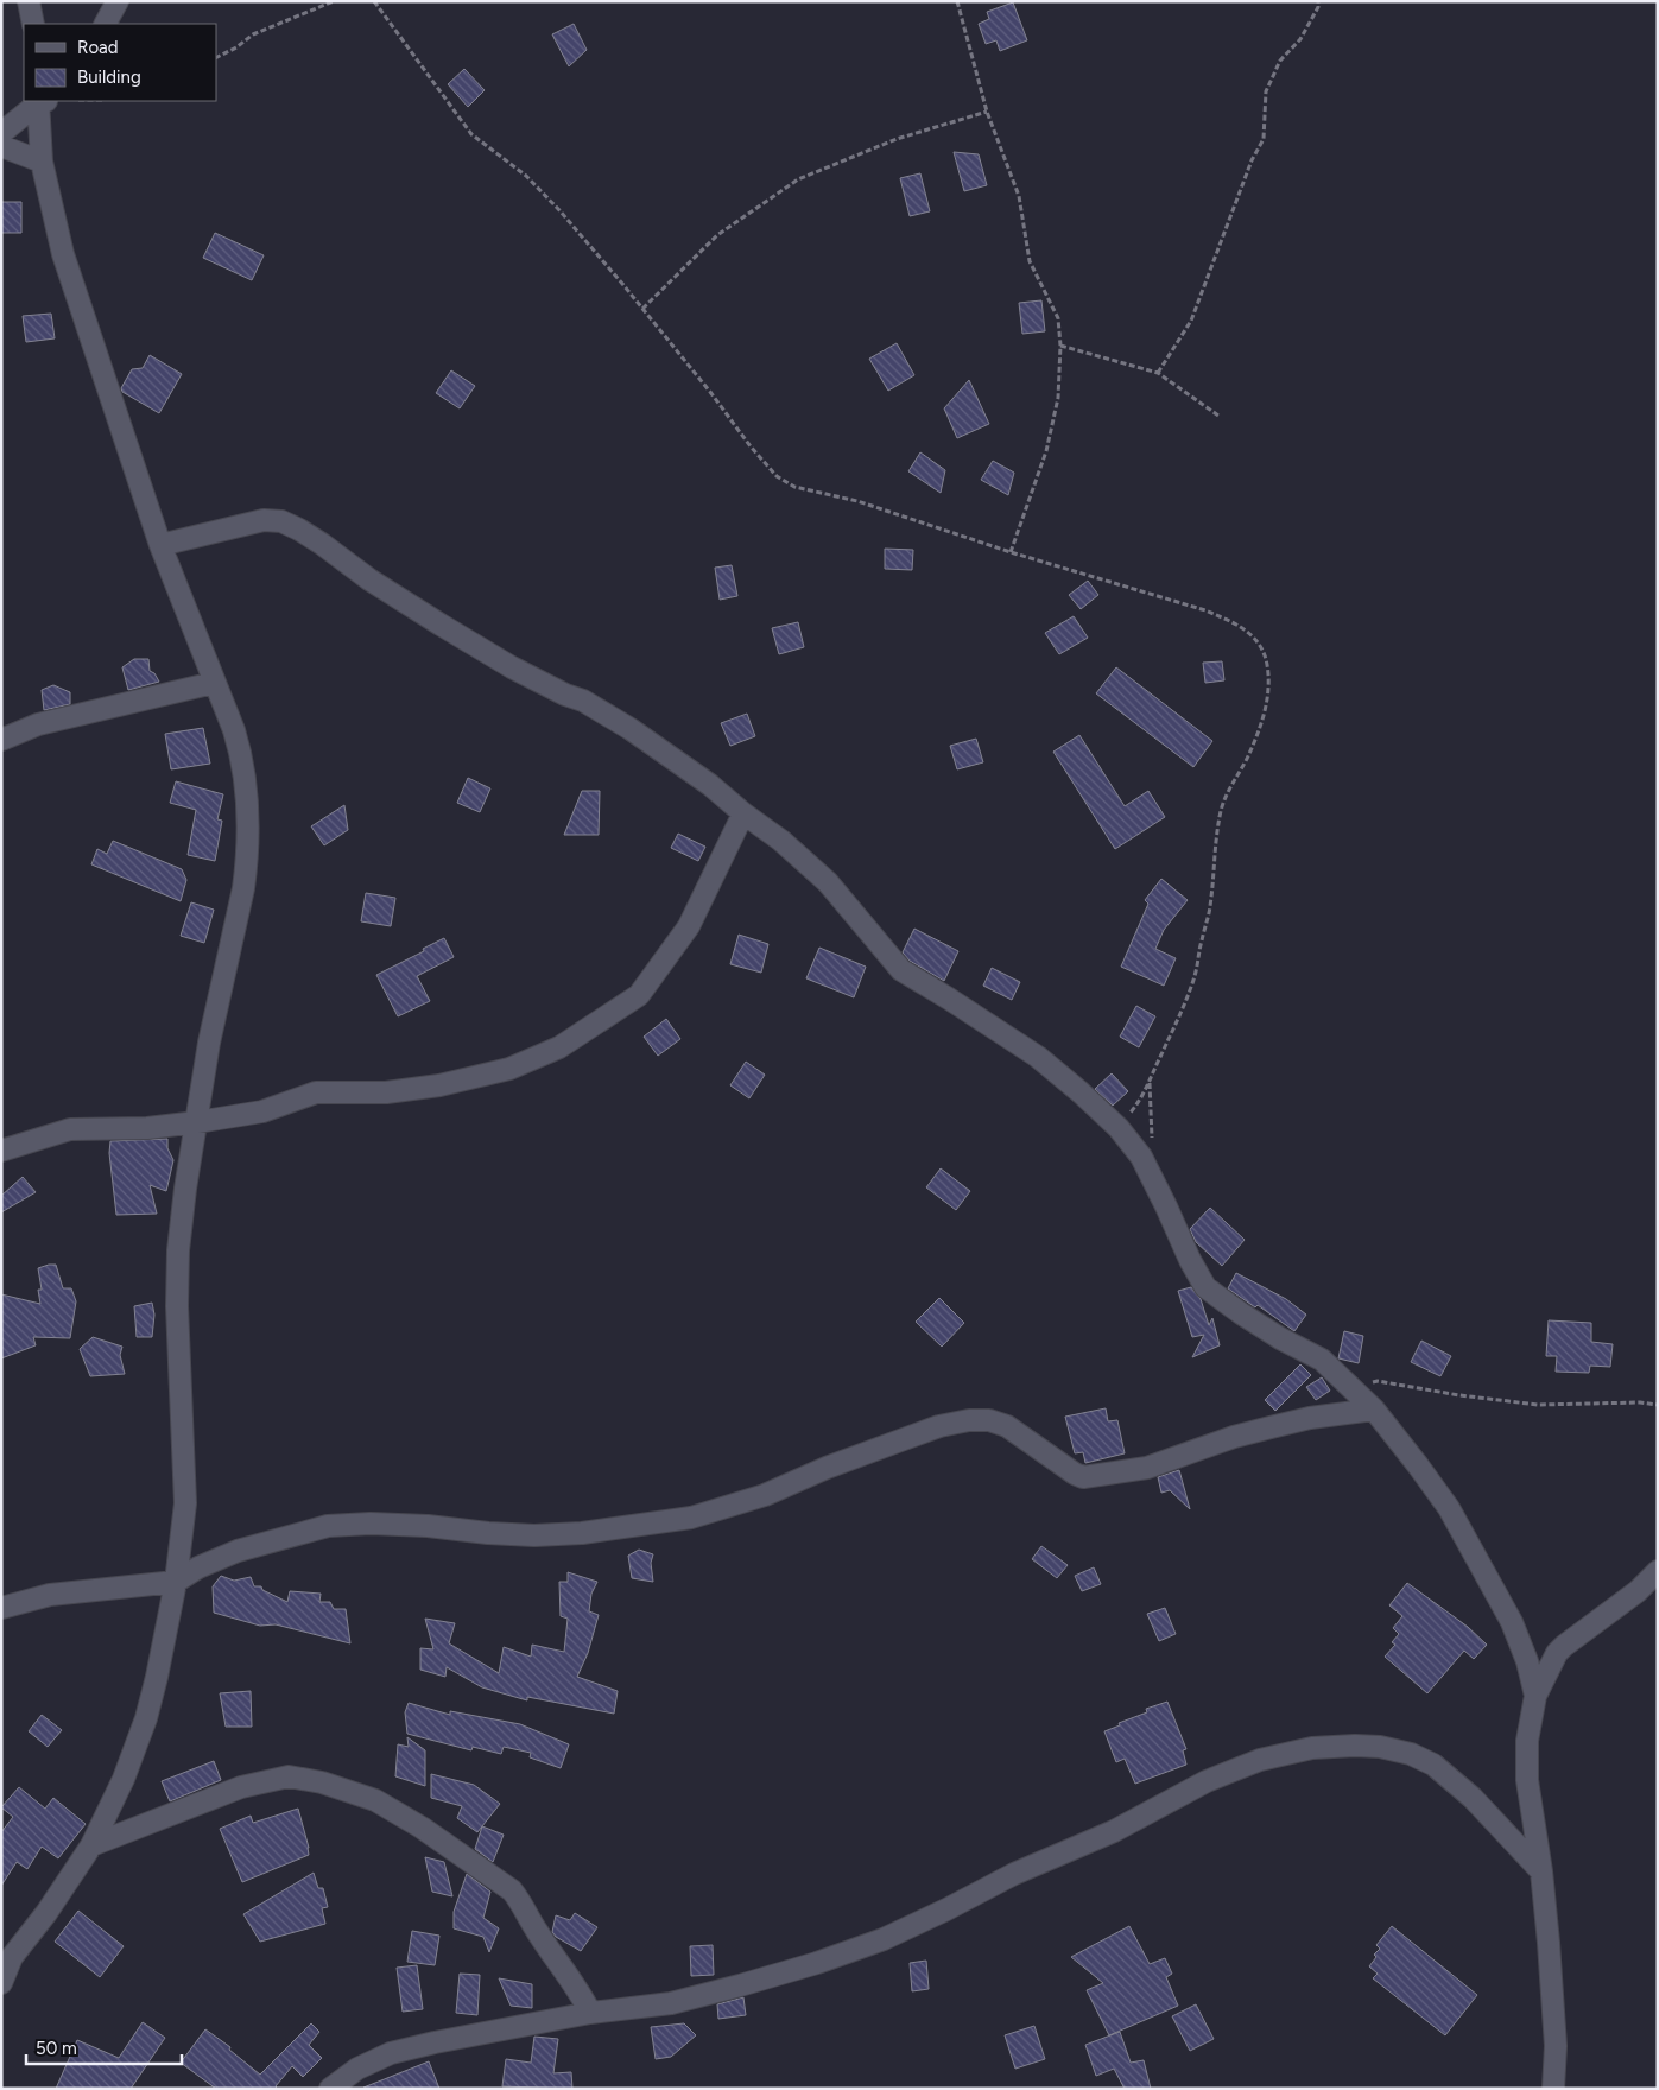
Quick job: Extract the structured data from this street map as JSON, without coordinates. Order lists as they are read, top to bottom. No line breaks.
{"legend":["Road","Building"],"scale_bar":"50 m"}
